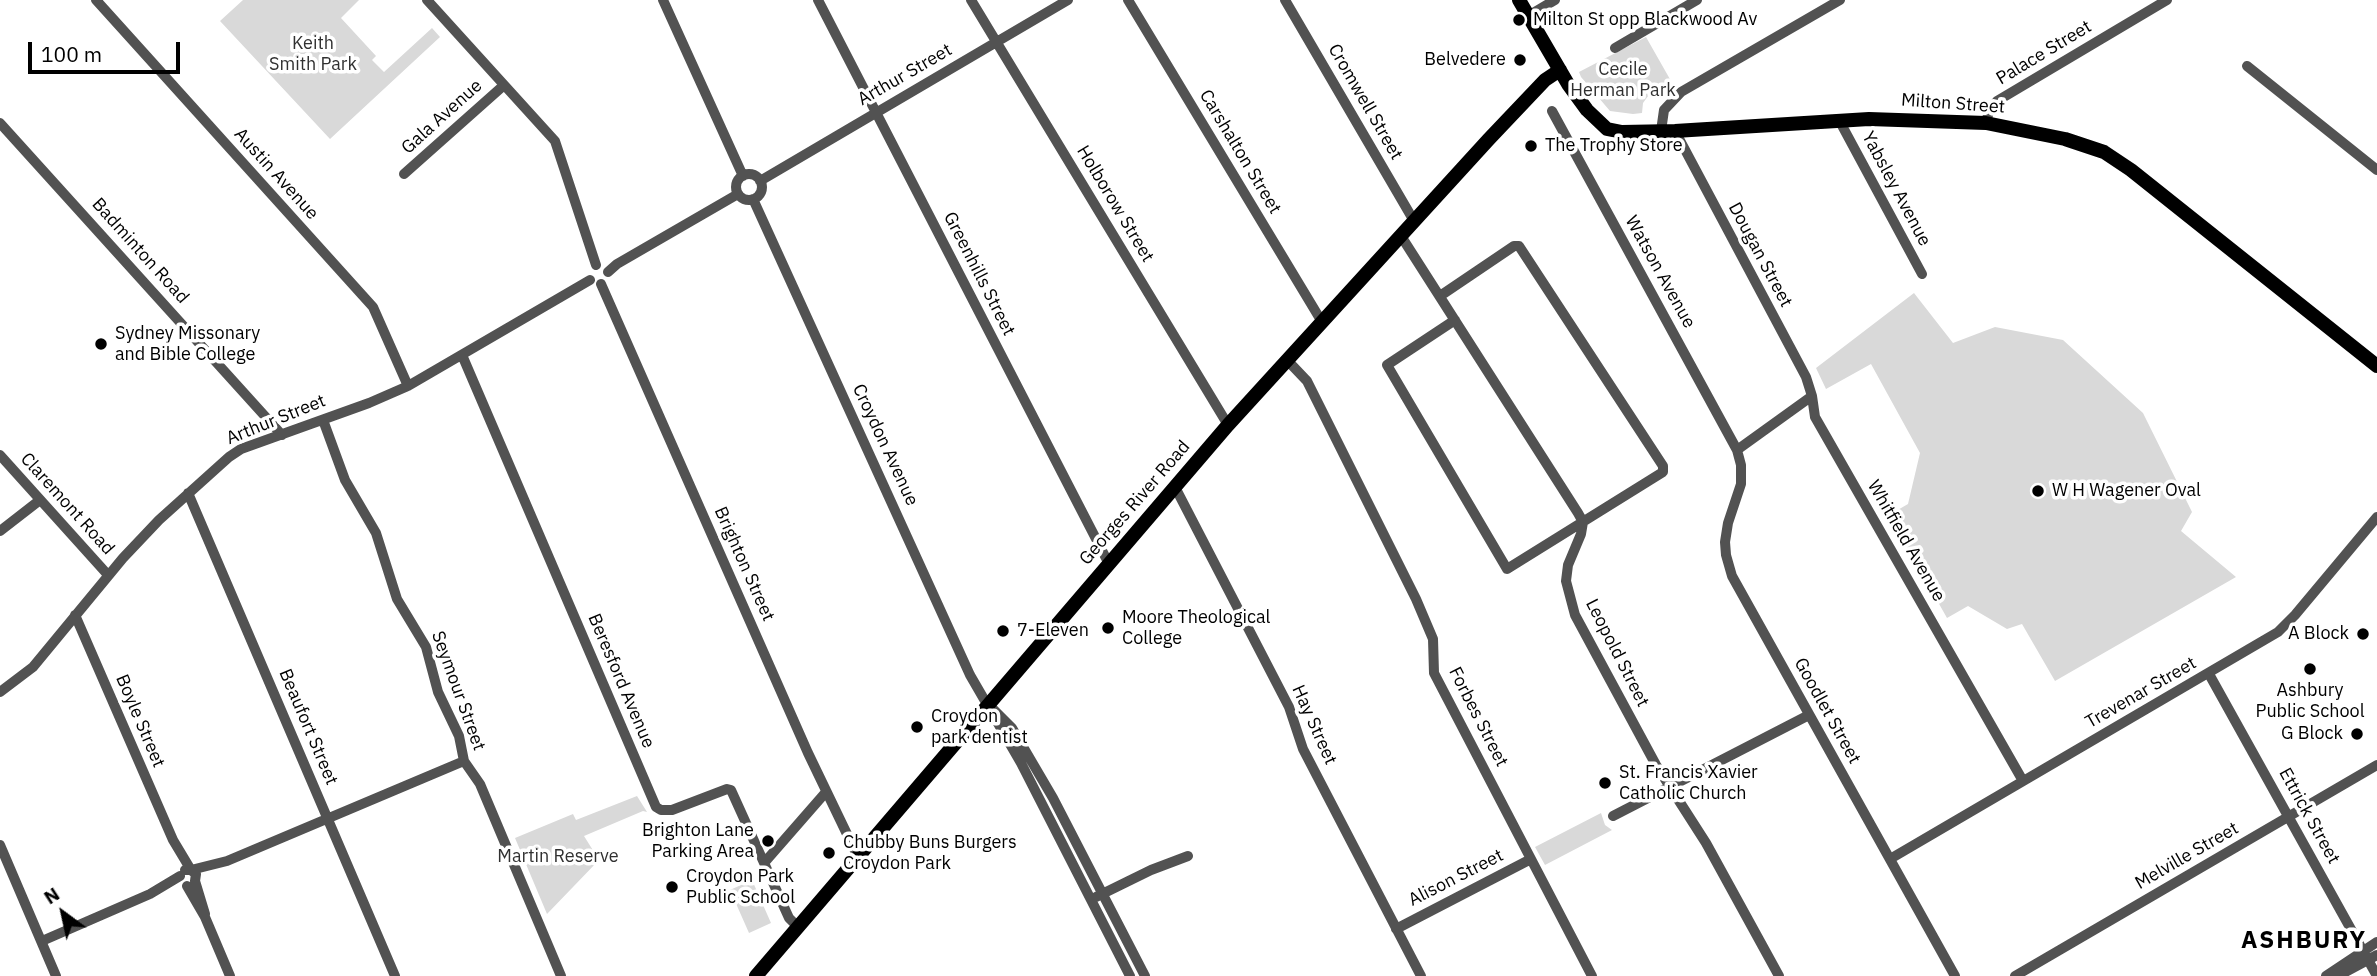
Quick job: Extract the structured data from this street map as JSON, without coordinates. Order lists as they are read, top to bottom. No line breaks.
{"streets":{"main road":["Milton Street","Georges River Road"],"street":["Palace Street","Arthur Street","Cromwell Street","Gala Avenue","Carshalton Street","Austin Avenue","Yabsley Avenue","Holborow Street","Badminton Road","Dougan Street","Watson Avenue","Greenhills Street","Croydon Avenue","Claremont Road","Whitfield Avenue","Brighton Street","Leopold Street","Beresford Avenue","Seymour Street","Trevenar Street","Goodlet Street","Forbes Street","Boyle Street","Hay Street","Beaufort Street","Ettrick Street","Melville Street","Alison Street"]},"crossings":[["Palace Street","Milton Street"],["Arthur Street","Austin Avenue"],["Arthur Street","Holborow Street"],["Arthur Street","Badminton Road"],["Arthur Street","Greenhills Street"],["Arthur Street","Croydon Avenue"],["Arthur Street","Claremont Road"],["Arthur Street","Brighton Street"],["Arthur Street","Beresford Avenue"],["Arthur Street","Seymour Street"],["Arthur Street","Boyle Street"],["Arthur Street","Beaufort Street"],["Cromwell Street","Georges River Road"],["Milton Street","Yabsley Avenue"],["Milton Street","Dougan Street"],["Milton Street","Georges River Road"],["Carshalton Street","Georges River Road"],["Holborow Street","Georges River Road"],["Dougan Street","Whitfield Avenue"],["Watson Avenue","Goodlet Street"],["Greenhills Street","Georges River Road"],["Croydon Avenue","Georges River Road"],["Georges River Road","Brighton Street"],["Georges River Road","Beresford Avenue"],["Georges River Road","Forbes Street"],["Georges River Road","Hay Street"],["Whitfield Avenue","Trevenar Street"],["Trevenar Street","Goodlet Street"],["Trevenar Street","Ettrick Street"],["Forbes Street","Alison Street"],["Hay Street","Alison Street"],["Ettrick Street","Melville Street"]],"districts":["ASHBURY"],"parks":["Keith Smith Park","Cecile Herman Park","Martin Reserve"],"places":["Milton St opp Blackwood Av","Belvedere","The Trophy Store","Sydney Missonary and Bible College","W H Wagener Oval","Moore Theological College","7-Eleven","A Block","Ashbury Public School","Croydon park dentist","G Block","St. Francis Xavier Catholic Church","Brighton Lane Parking Area","Chubby Buns Burgers Croydon Park","Croydon Park Public School"],"scale_bar":"100 m","north":"top left"}
